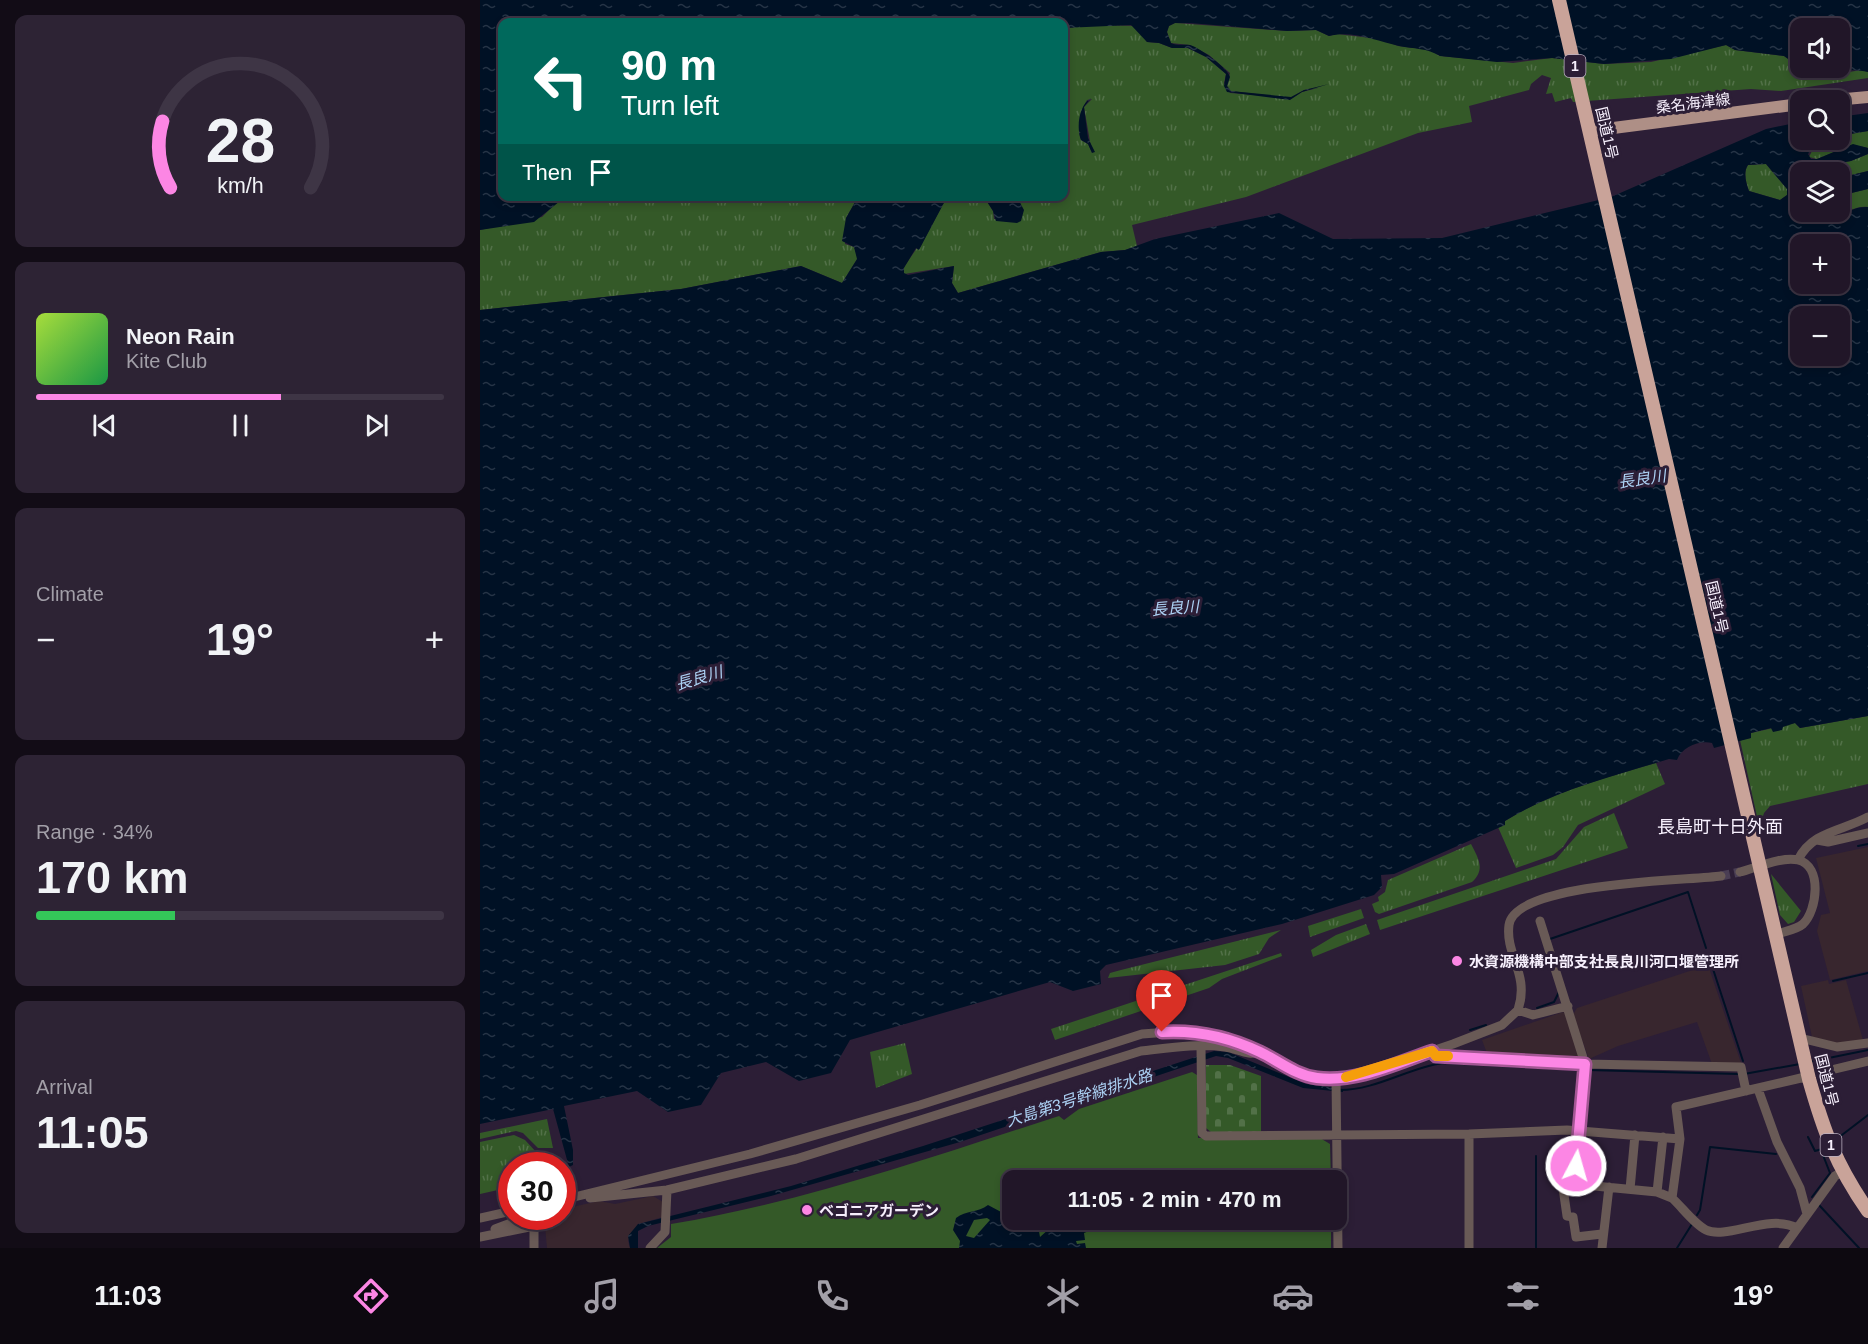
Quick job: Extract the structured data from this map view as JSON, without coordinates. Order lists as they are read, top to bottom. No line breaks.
{"streets":{"highway":["1","国道1号"],"main road":["桑名海津線"]},"crossings":[["桑名海津線","国道1号"]],"districts":["長島町十日外面"],"water":["長良川","大島第3号幹線排水路"],"places":["水資源機構中部支社長良川河口堰管理所","ベゴニアガーデン"],"page":{"map_buttons":["+","−"],"turn":["90 m","Turn left"],"then":"Then","song":["Neon Rain","Kite Club"],"tile":["Climate",["Range · 34%","170 km"],["Arrival","11:05"]],"heat":["−","19°","+"],"limit":"30","trip":"11:05 · 2 min · 470 m","tabs":["11:03","19°"],"gauge":["28","km/h"]}}
